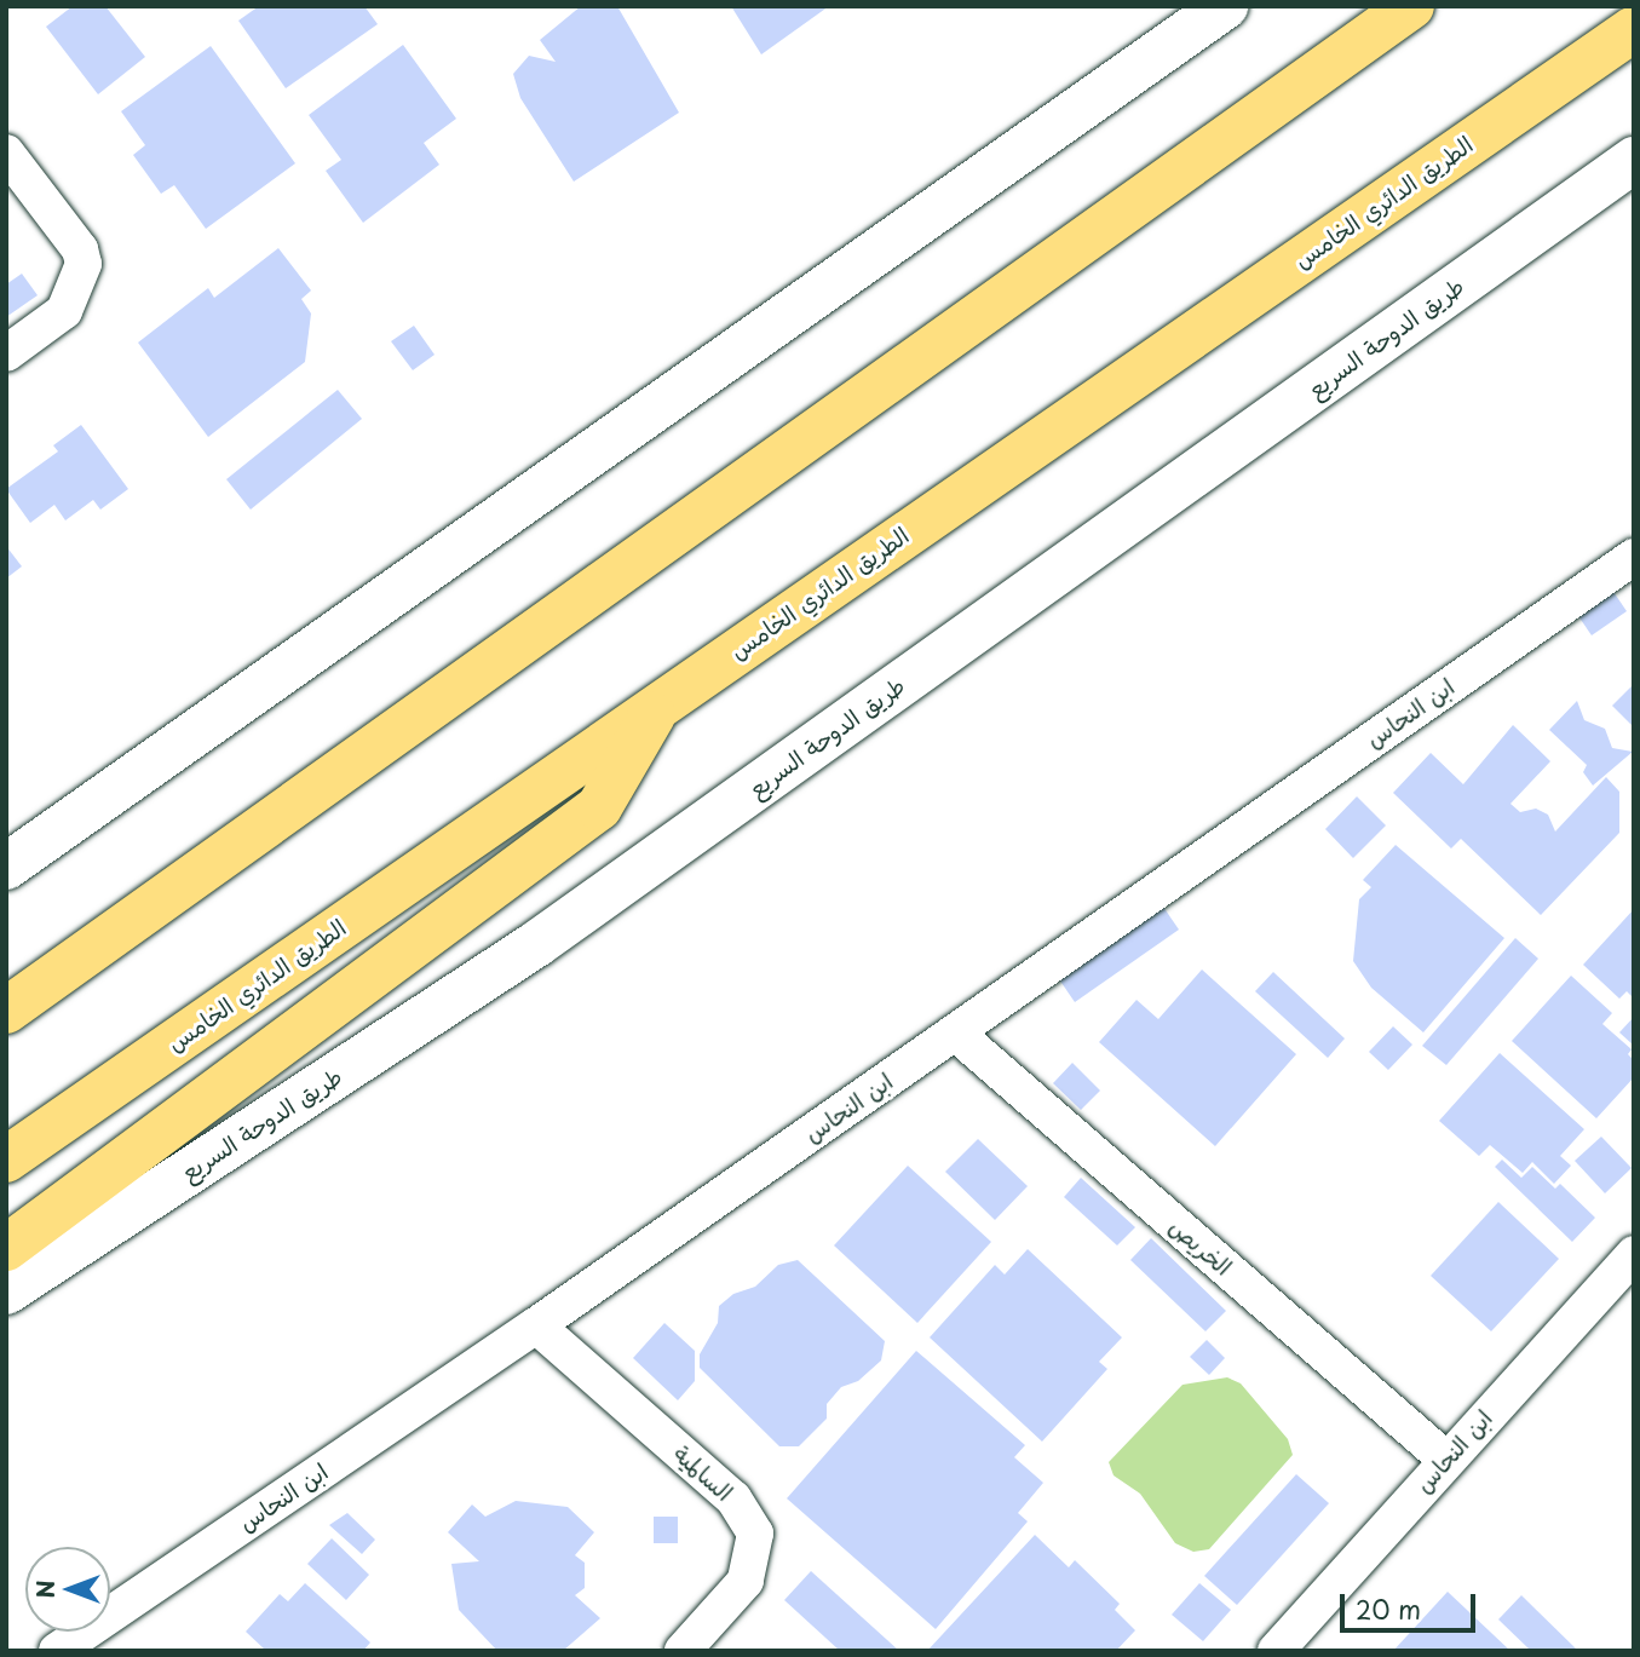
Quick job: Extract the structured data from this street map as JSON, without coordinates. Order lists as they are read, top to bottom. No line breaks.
{"streets":{"highway":["الطريق الدائري الخامس"],"street":["طريق الدوحة السريع","ابن النحاس","الخريص","السالمية"]},"crossings":[["ابن النحاس","الخريص"],["ابن النحاس","السالمية"]],"scale_bar":"20 m","north":"left"}
